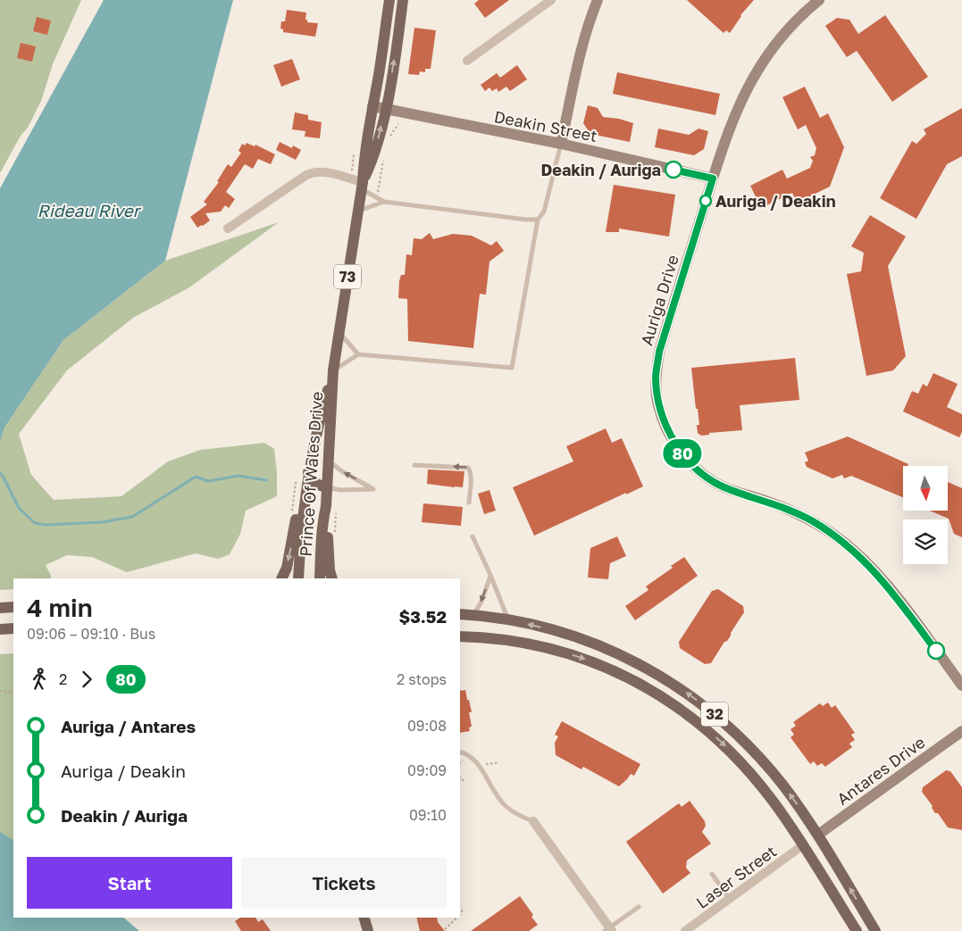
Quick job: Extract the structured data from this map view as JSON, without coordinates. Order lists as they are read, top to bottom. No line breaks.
{"streets":{"main road":["73","Prince Of Wales Drive","32"],"street":["Deakin Street","Auriga Drive","Antares Drive","Laser Street"]},"crossings":[["Deakin Street","Auriga Drive"],["Deakin Street","Prince Of Wales Drive"],["32","Antares Drive"],["32","Laser Street"]],"water":["Rideau River"],"places":["Deakin / Auriga","Auriga / Deakin"],"lines":["bus line 80"],"north":"bottom","page":{"on_map":"80","heading":["4 min","09:06 – 09:10 · Bus","$3.52"],"legs":["2","80","2 stops"],"list":[{"name":"Auriga / Antares","value":"09:08"},{"name":"Auriga / Deakin","value":"09:09"},{"name":"Deakin / Auriga","value":"09:10"}],"buttons":["Start","Tickets"]}}
